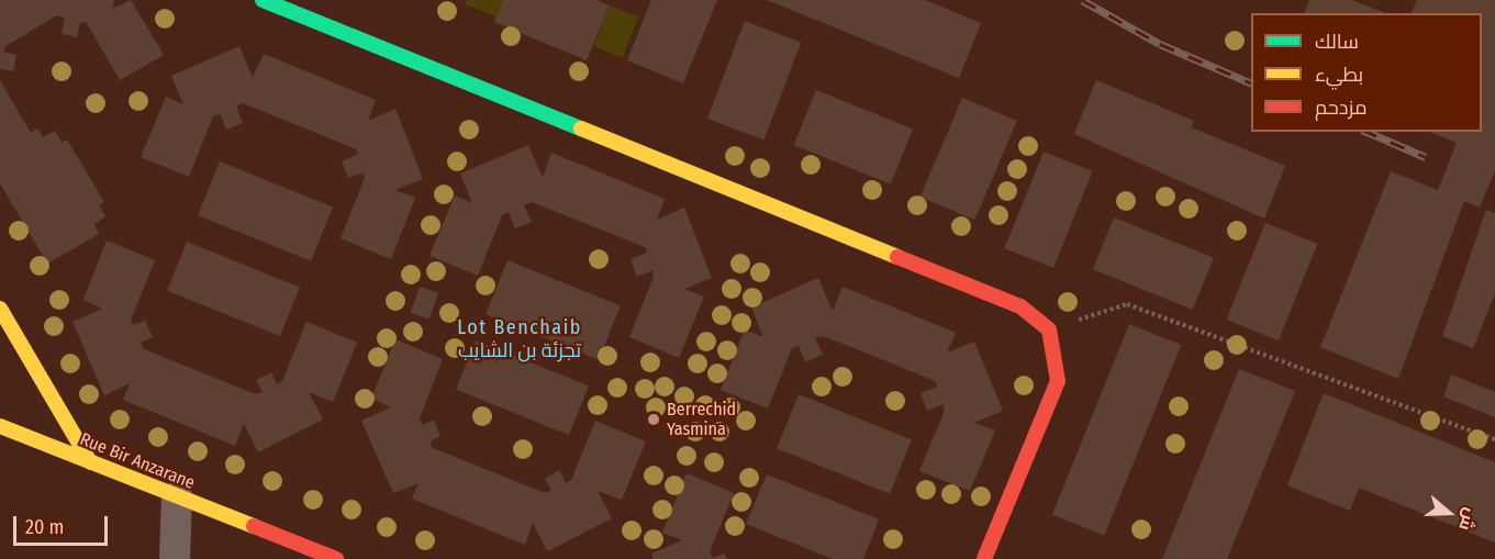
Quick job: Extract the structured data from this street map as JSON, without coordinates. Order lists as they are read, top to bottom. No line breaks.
{"streets":{"street":["Rue Bir Anzarane"]},"districts":["Lot Benchaib تجزئة بن الشايب"],"places":["Berrechid Yasmina"],"legend":["سالك","بطيء","مزدحم"],"scale_bar":"20 m","north":"right"}
